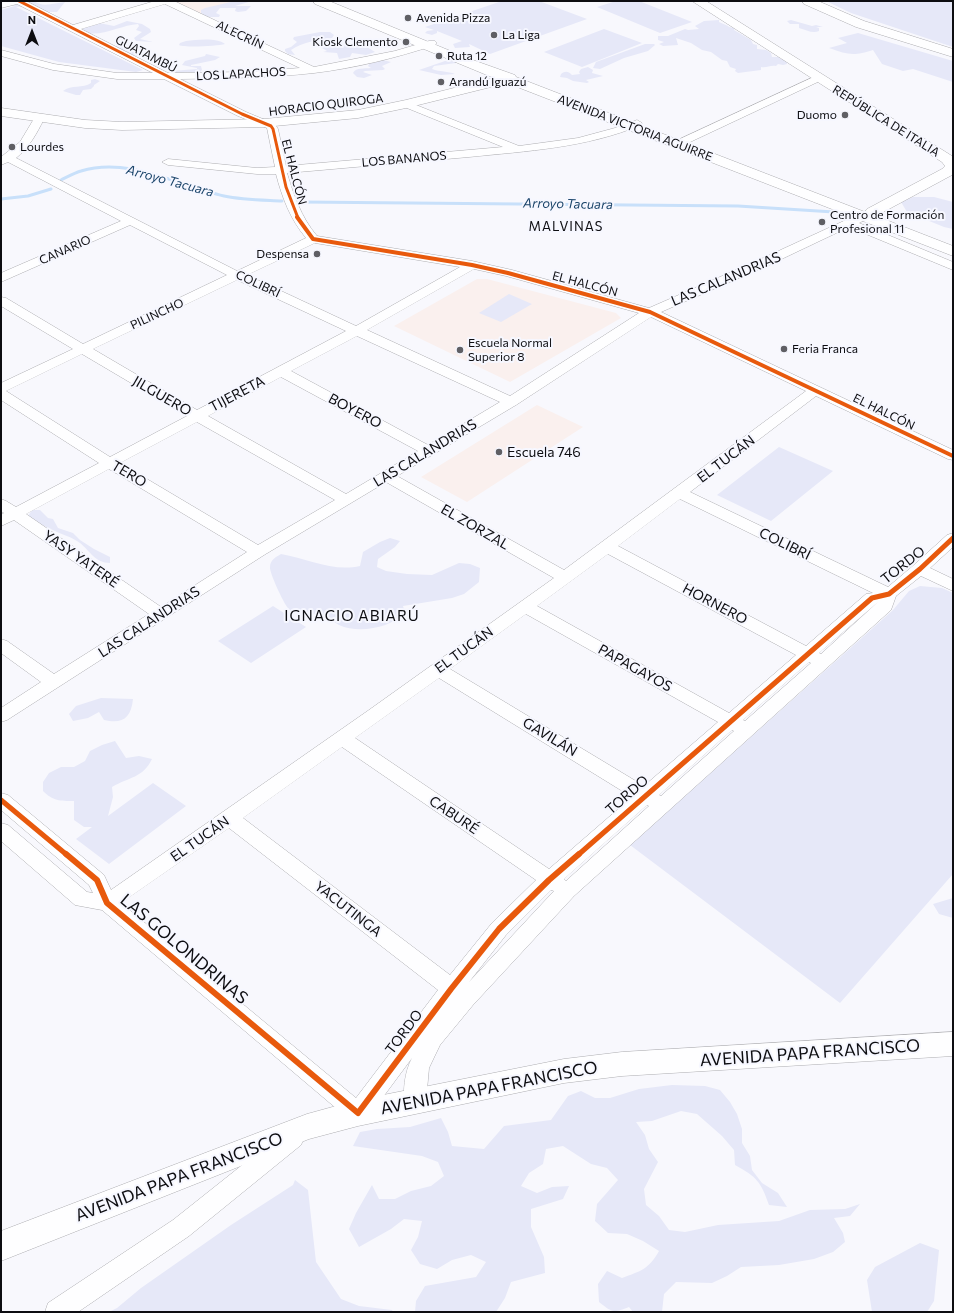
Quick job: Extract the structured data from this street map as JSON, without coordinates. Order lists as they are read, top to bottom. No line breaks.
{"streets":{"main road":["HORACIO QUIROGA","REPÚBLICA DE ITALIA","AVENIDA VICTORIA AGUIRRE","AVENIDA PAPA FRANCISCO"],"street":["ALECRÍN","GUATAMBÚ","LOS LAPACHOS","LOS BANANOS","EL HALCÓN","CANARIO","LAS CALANDRIAS","COLIBRÍ","PILINCHO","TIJERETA","JILGUERO","BOYERO","EL TUCÁN","TERO","EL ZORZAL","YASY YATERÉ","TORDO","HORNERO","PAPAGAYOS","GAVILÁN","CABURÉ","YACUTINGA","LAS GOLONDRINAS"]},"crossings":[["ALECRÍN","LOS LAPACHOS"],["GUATAMBÚ","LOS LAPACHOS"],["GUATAMBÚ","HORACIO QUIROGA"],["GUATAMBÚ","EL HALCÓN"],["LOS LAPACHOS","AVENIDA VICTORIA AGUIRRE"],["HORACIO QUIROGA","AVENIDA VICTORIA AGUIRRE"],["HORACIO QUIROGA","EL HALCÓN"],["REPÚBLICA DE ITALIA","AVENIDA VICTORIA AGUIRRE"],["REPÚBLICA DE ITALIA","LAS CALANDRIAS"],["AVENIDA VICTORIA AGUIRRE","LOS BANANOS"],["AVENIDA VICTORIA AGUIRRE","LAS CALANDRIAS"],["LOS BANANOS","EL HALCÓN"],["EL HALCÓN","LAS CALANDRIAS"],["EL HALCÓN","PILINCHO"],["EL HALCÓN","TIJERETA"],["EL HALCÓN","EL TUCÁN"],["CANARIO","COLIBRÍ"],["LAS CALANDRIAS","COLIBRÍ"],["LAS CALANDRIAS","JILGUERO"],["LAS CALANDRIAS","BOYERO"],["LAS CALANDRIAS","TERO"],["LAS CALANDRIAS","EL ZORZAL"],["LAS CALANDRIAS","YASY YATERÉ"],["COLIBRÍ","PILINCHO"],["COLIBRÍ","TIJERETA"],["COLIBRÍ","EL TUCÁN"],["COLIBRÍ","TORDO"],["PILINCHO","JILGUERO"],["TIJERETA","JILGUERO"],["TIJERETA","BOYERO"],["TIJERETA","TERO"],["TIJERETA","YASY YATERÉ"],["EL TUCÁN","EL ZORZAL"],["EL TUCÁN","HORNERO"],["EL TUCÁN","PAPAGAYOS"],["EL TUCÁN","GAVILÁN"],["EL TUCÁN","CABURÉ"],["EL TUCÁN","YACUTINGA"],["EL TUCÁN","LAS GOLONDRINAS"],["TORDO","HORNERO"],["TORDO","PAPAGAYOS"],["TORDO","GAVILÁN"],["TORDO","CABURÉ"],["TORDO","YACUTINGA"],["TORDO","LAS GOLONDRINAS"],["TORDO","AVENIDA PAPA FRANCISCO"],["LAS GOLONDRINAS","AVENIDA PAPA FRANCISCO"]],"districts":["MALVINAS","IGNACIO ABIARÚ"],"water":["Arroyo Tacuara"],"places":["Avenida Pizza","La Liga","Kiosk Clemento","Ruta 12","Arandú Iguazú","Duomo","Lourdes","Centro de Formación Profesional 11","Despensa","Feria Franca","Escuela Normal Superior 8","Escuela 746"],"north":"top"}
